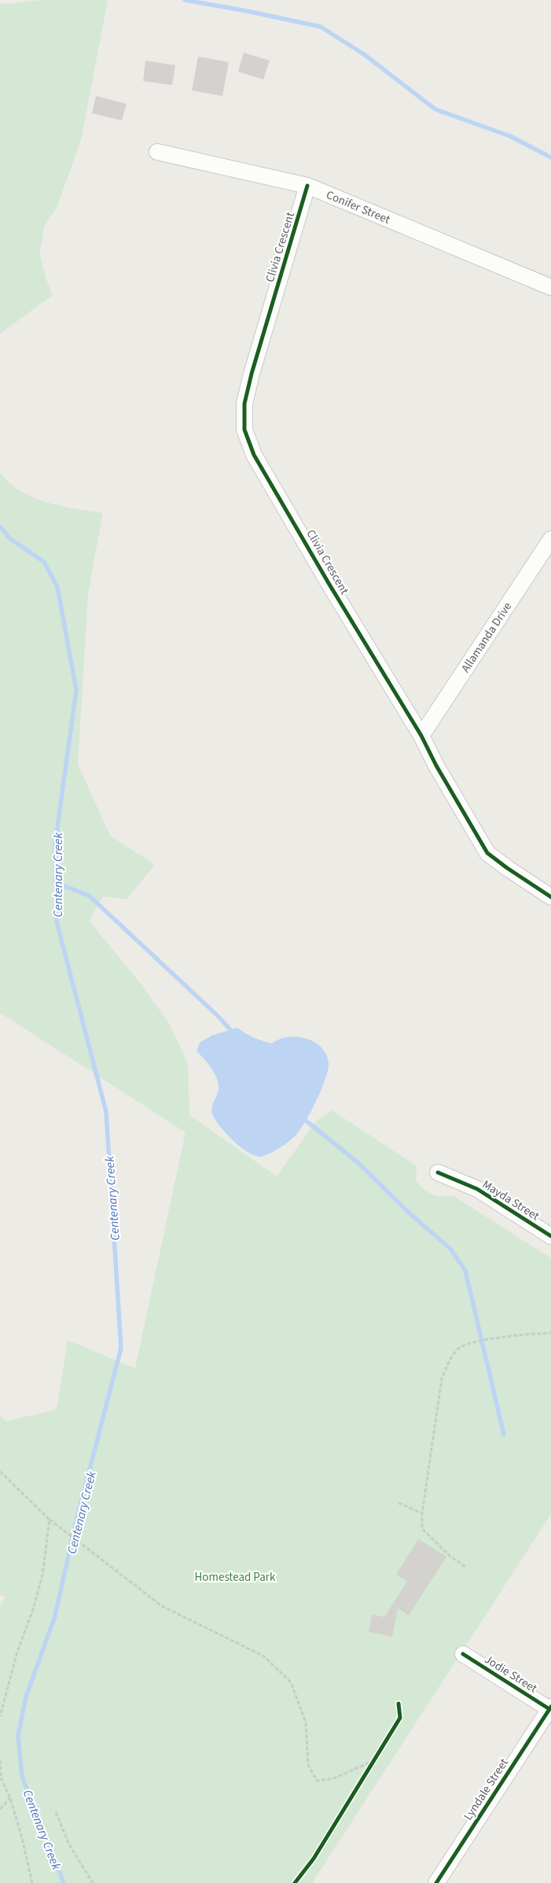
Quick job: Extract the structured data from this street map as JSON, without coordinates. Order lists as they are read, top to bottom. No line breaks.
{"streets":{"street":["Conifer Street","Clivia Crescent","Allamanda Drive","Mayda Street","Jodie Street","Lyndale Street"]},"crossings":[["Conifer Street","Clivia Crescent"],["Clivia Crescent","Allamanda Drive"],["Jodie Street","Lyndale Street"]],"water":["Centenary Creek"],"parks":["Homestead Park"]}
